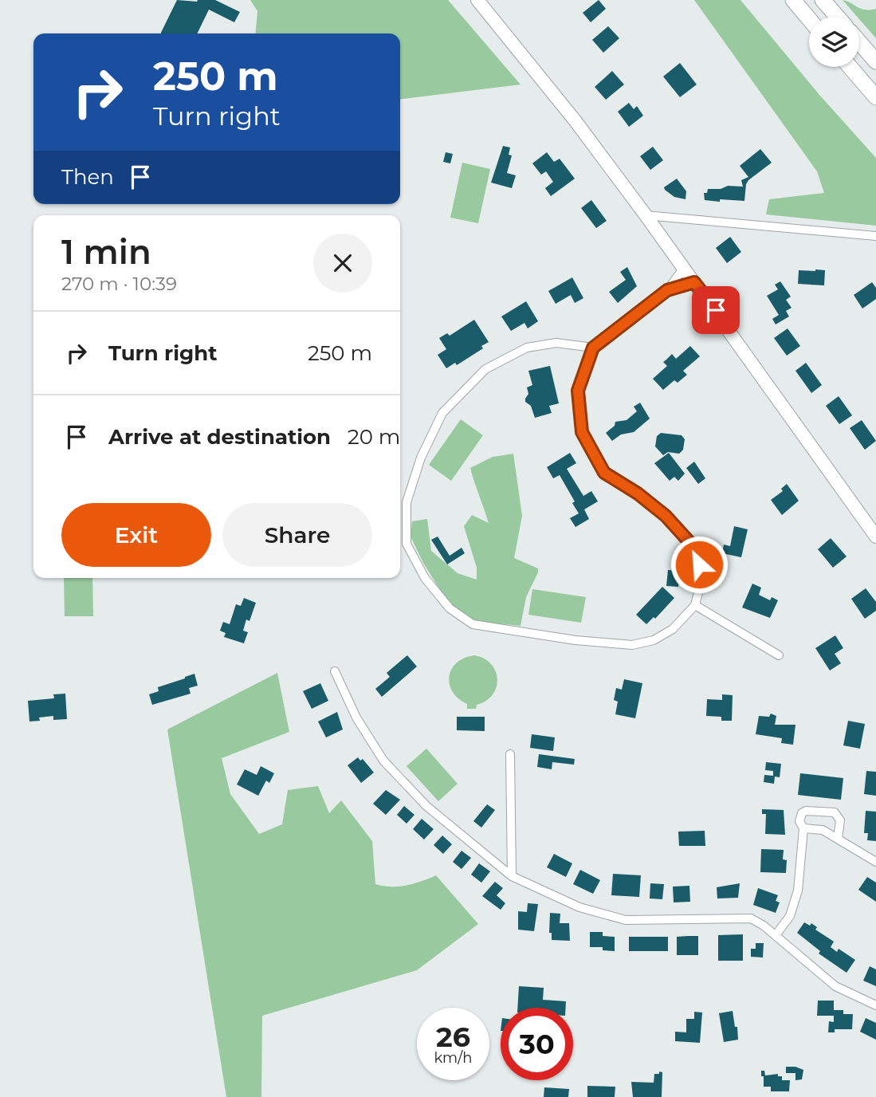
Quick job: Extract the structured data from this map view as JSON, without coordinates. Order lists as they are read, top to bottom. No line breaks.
{"page":{"turn":["250 m","Turn right"],"then":"Then","heading":["1 min","270 m · 10:39"],"list":[{"name":"Turn right","value":"250 m"},{"name":"Arrive at destination","value":"20 m"}],"buttons":["Exit","Share"],"speed":"26 km/h","limit":"30"}}
